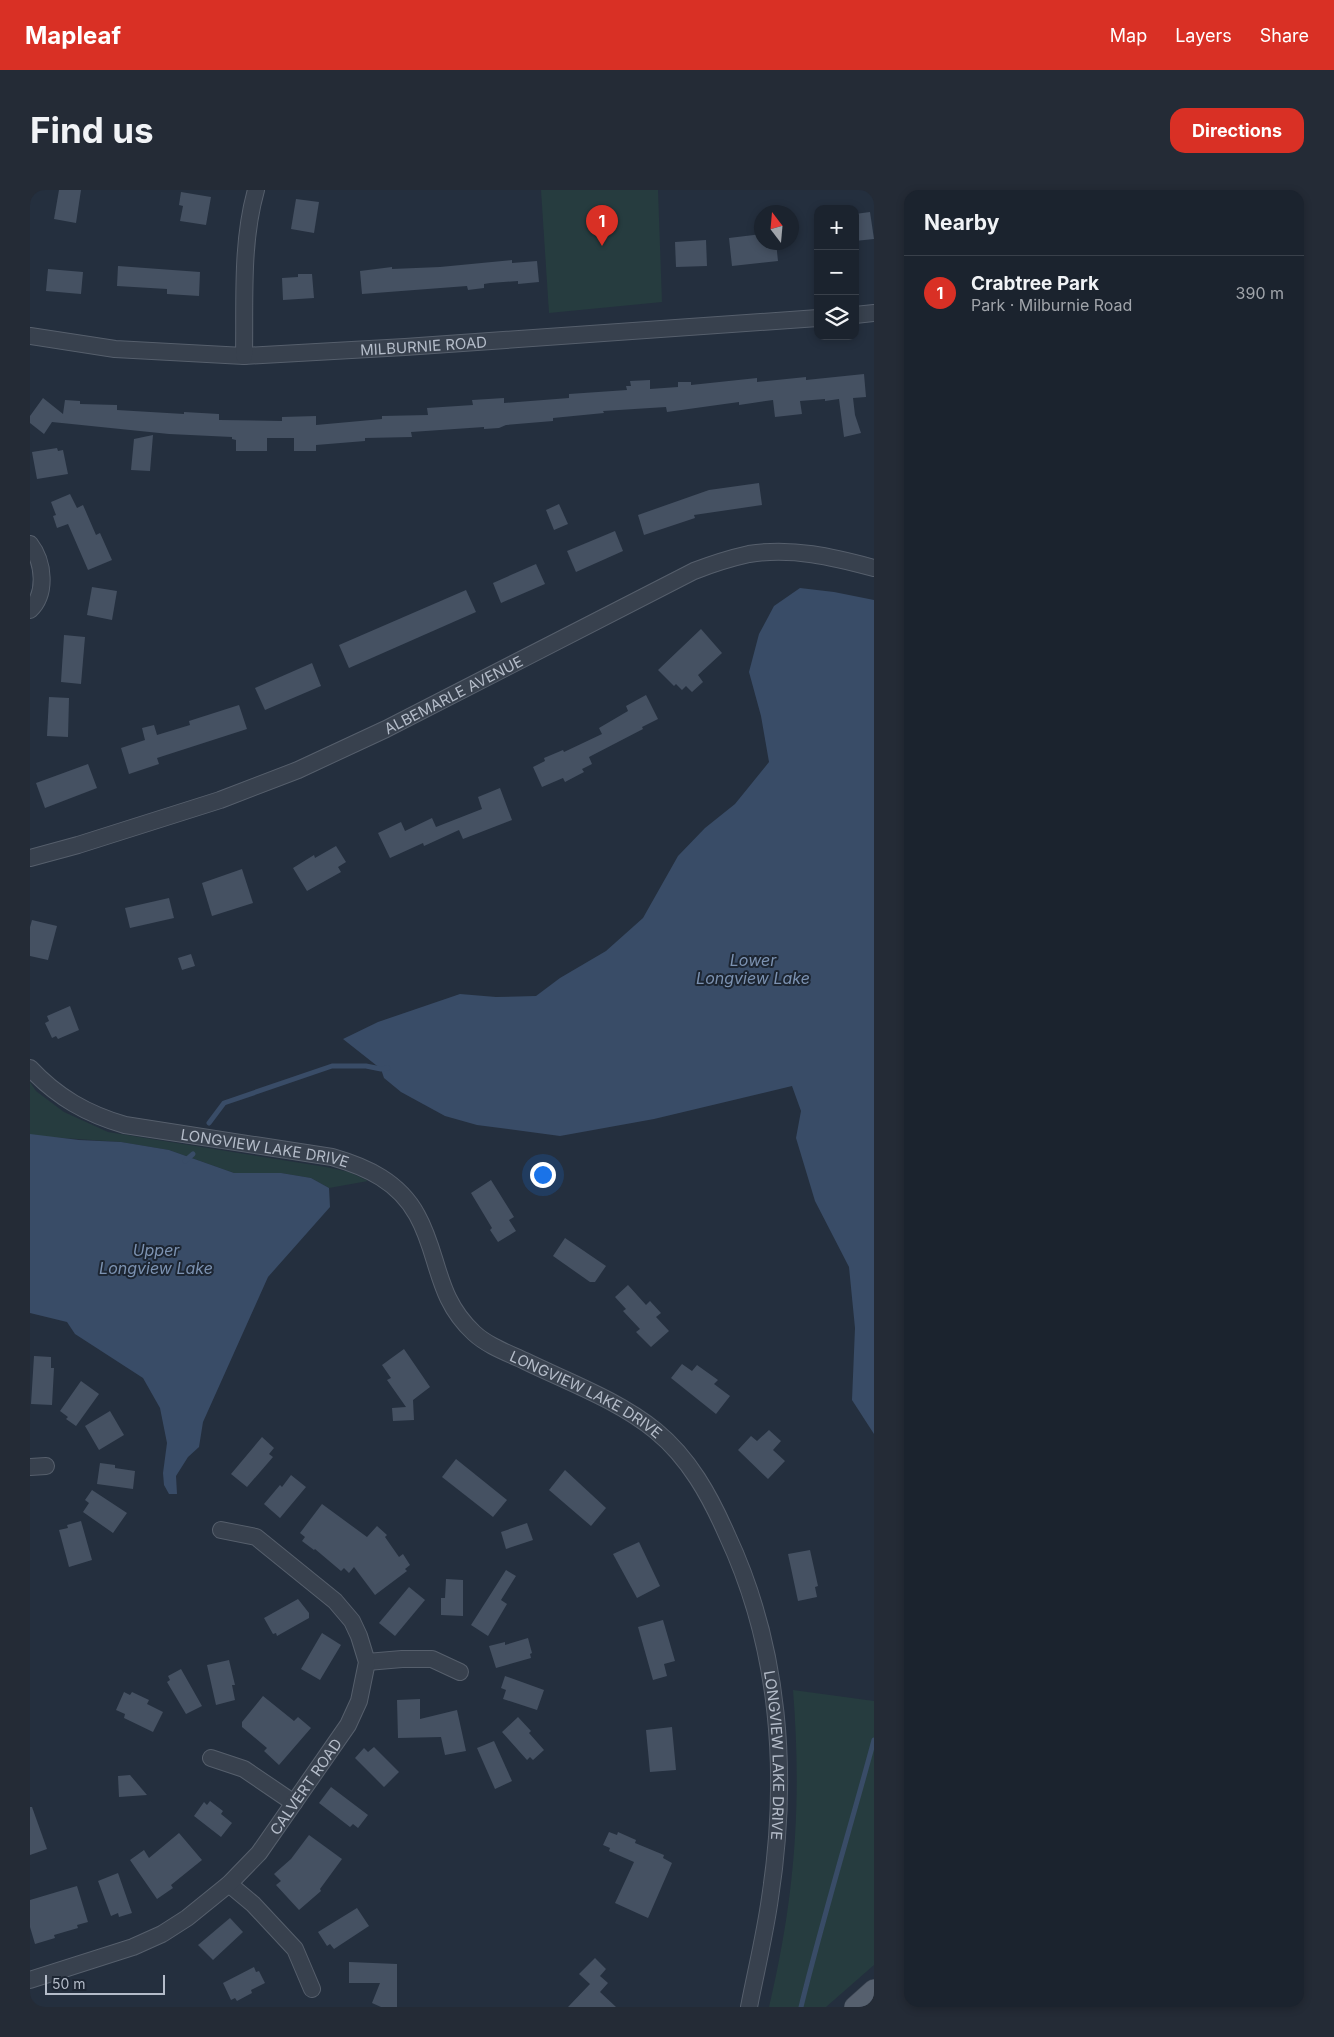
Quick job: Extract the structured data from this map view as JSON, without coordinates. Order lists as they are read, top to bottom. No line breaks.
{"streets":{"street":["MILBURNIE ROAD","ALBEMARLE AVENUE","LONGVIEW LAKE DRIVE","CALVERT ROAD"]},"water":["Lower Longview Lake","Upper Longview Lake"],"scale_bar":"50 m","north":"top","page":{"header":"Mapleaf","nav":["Map","Layers","Share"],"buttons":"Directions","title":"Find us","heading":"Nearby","map_buttons":["+","−"],"pins":"1","list":[{"mark":"1","name":"Crabtree Park","note":"Park · Milburnie Road","value":"390 m"}],"scale":"50 m"}}
